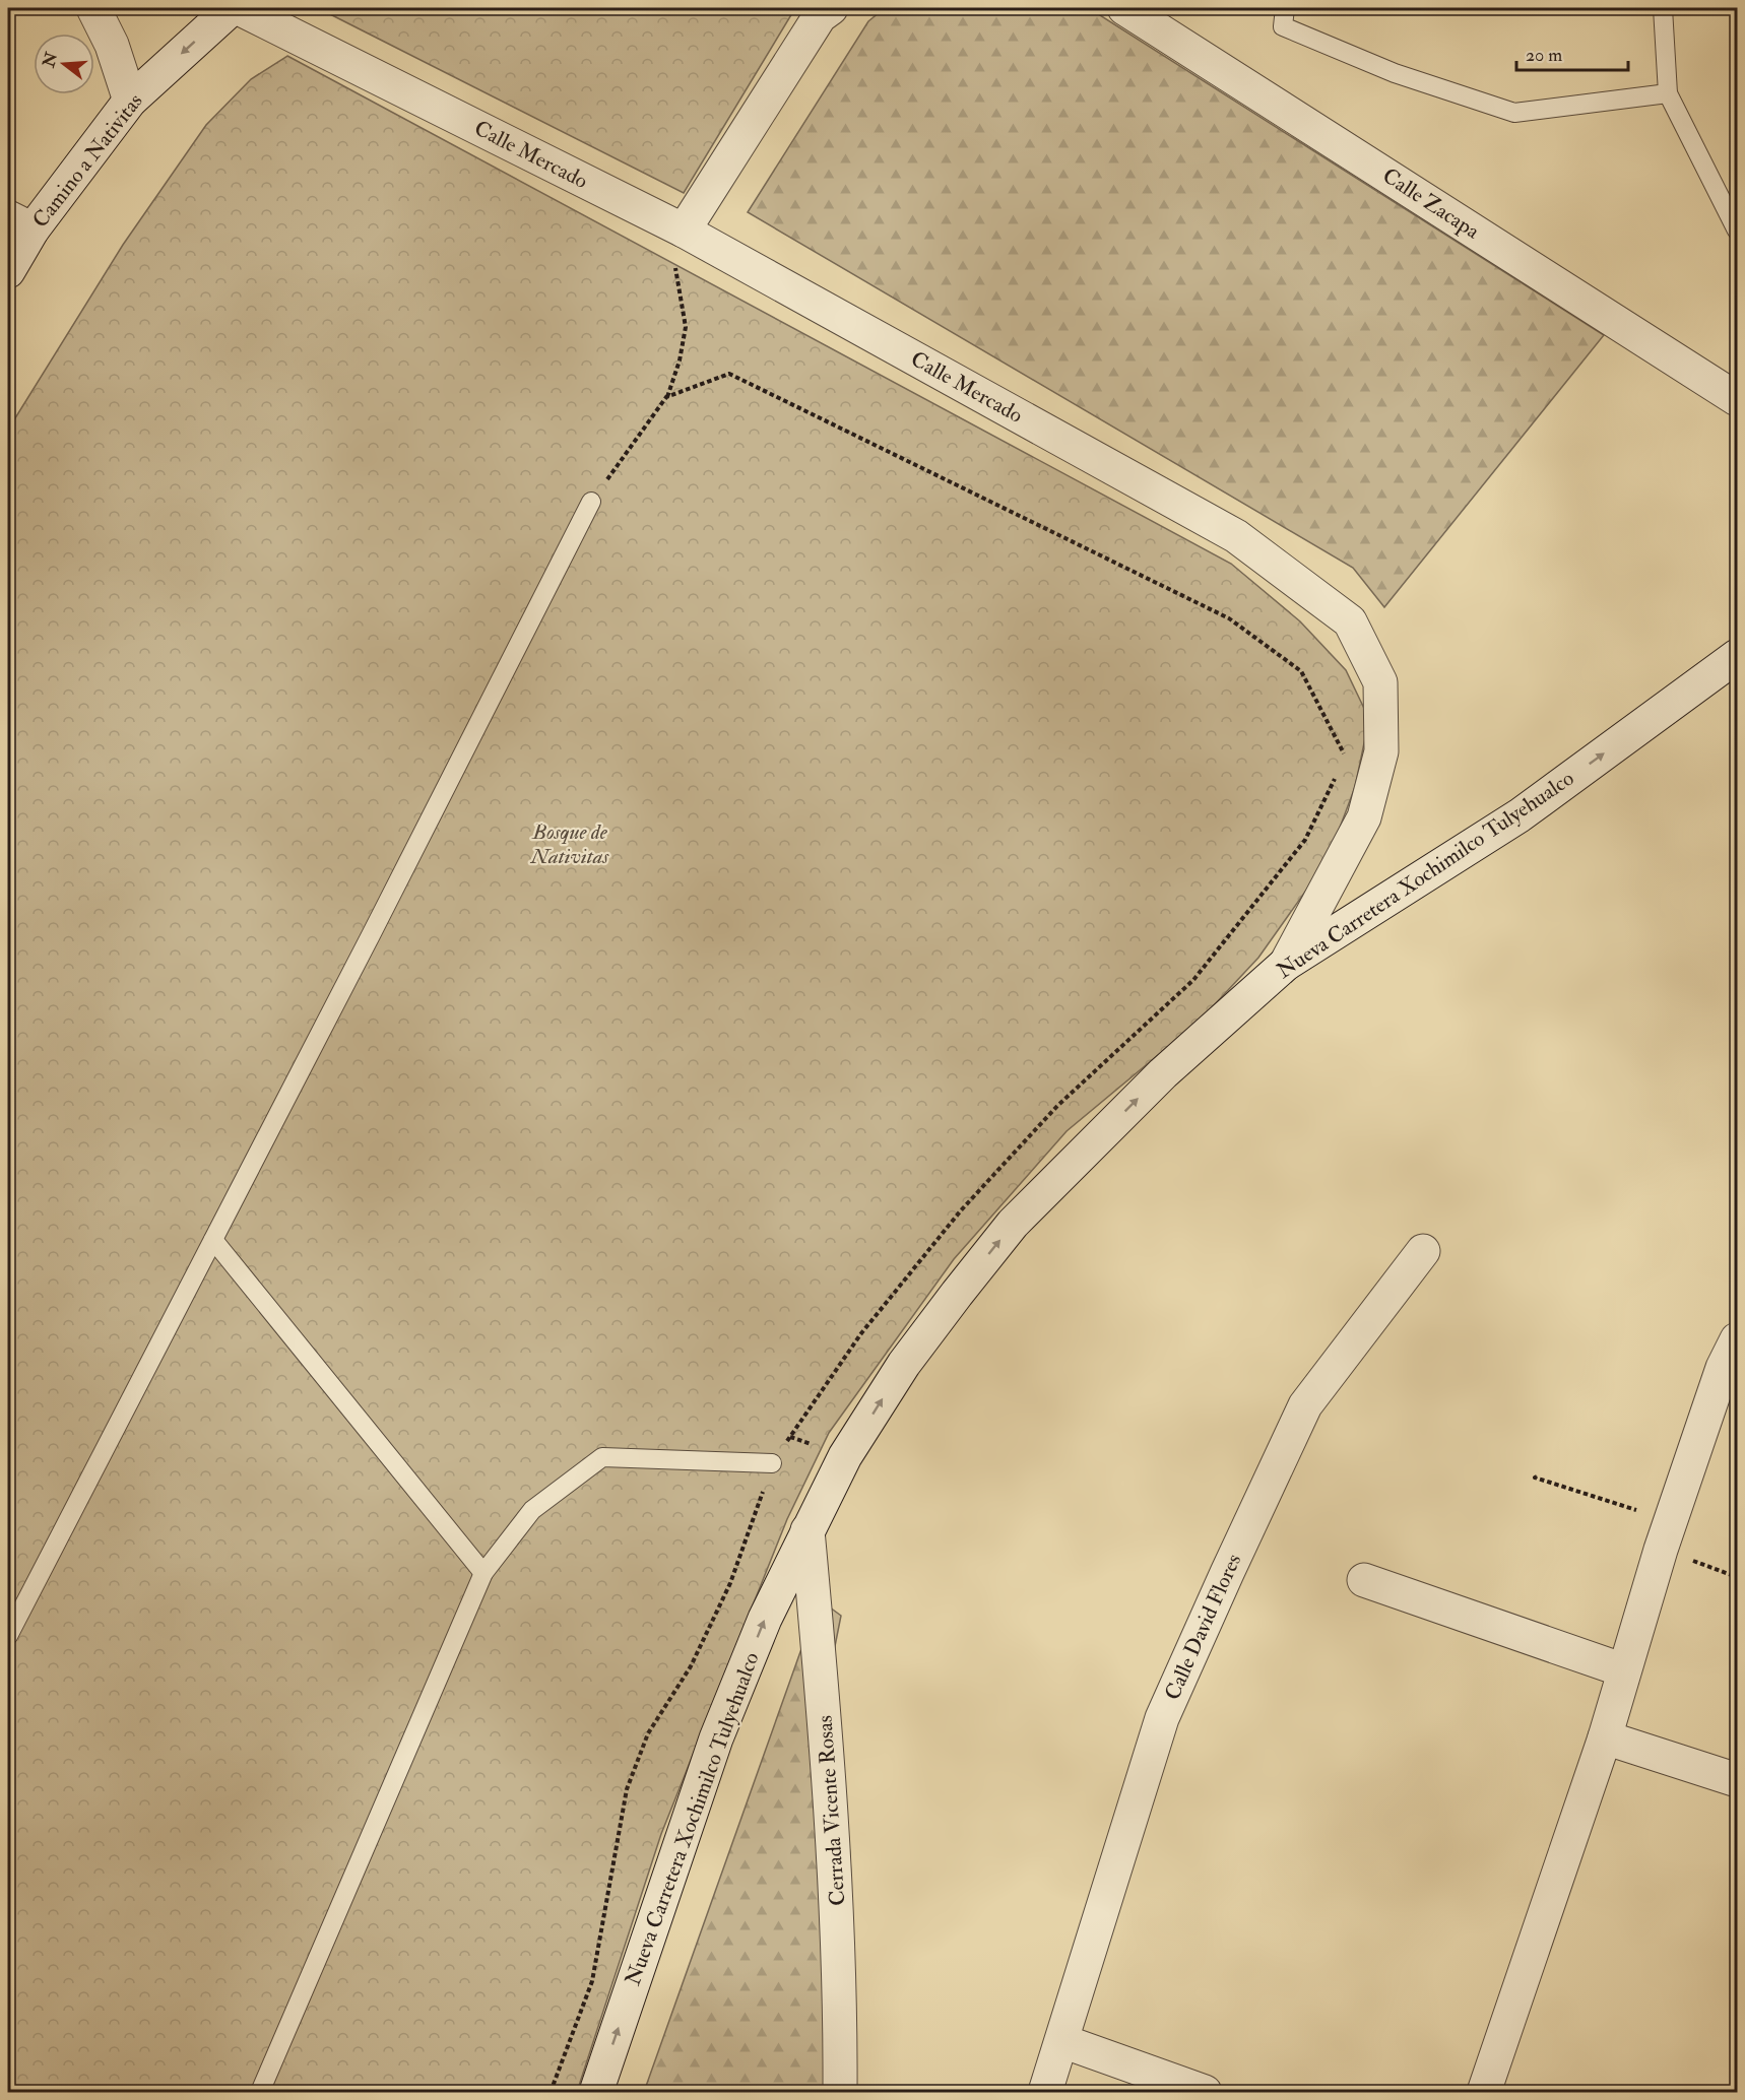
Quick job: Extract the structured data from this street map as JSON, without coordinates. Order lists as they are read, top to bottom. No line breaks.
{"streets":{"street":["Calle Mercado","Camino a Nativitas","Calle Zacapa","Nueva Carretera Xochimilco Tulyehualco","Calle David Flores","Cerrada Vicente Rosas"]},"crossings":[["Calle Mercado","Nueva Carretera Xochimilco Tulyehualco"],["Nueva Carretera Xochimilco Tulyehualco","Cerrada Vicente Rosas"]],"one_way":["Camino a Nativitas","Nueva Carretera Xochimilco Tulyehualco"],"parks":["Bosque de Nativitas"],"scale_bar":"20 m","north":"left"}
